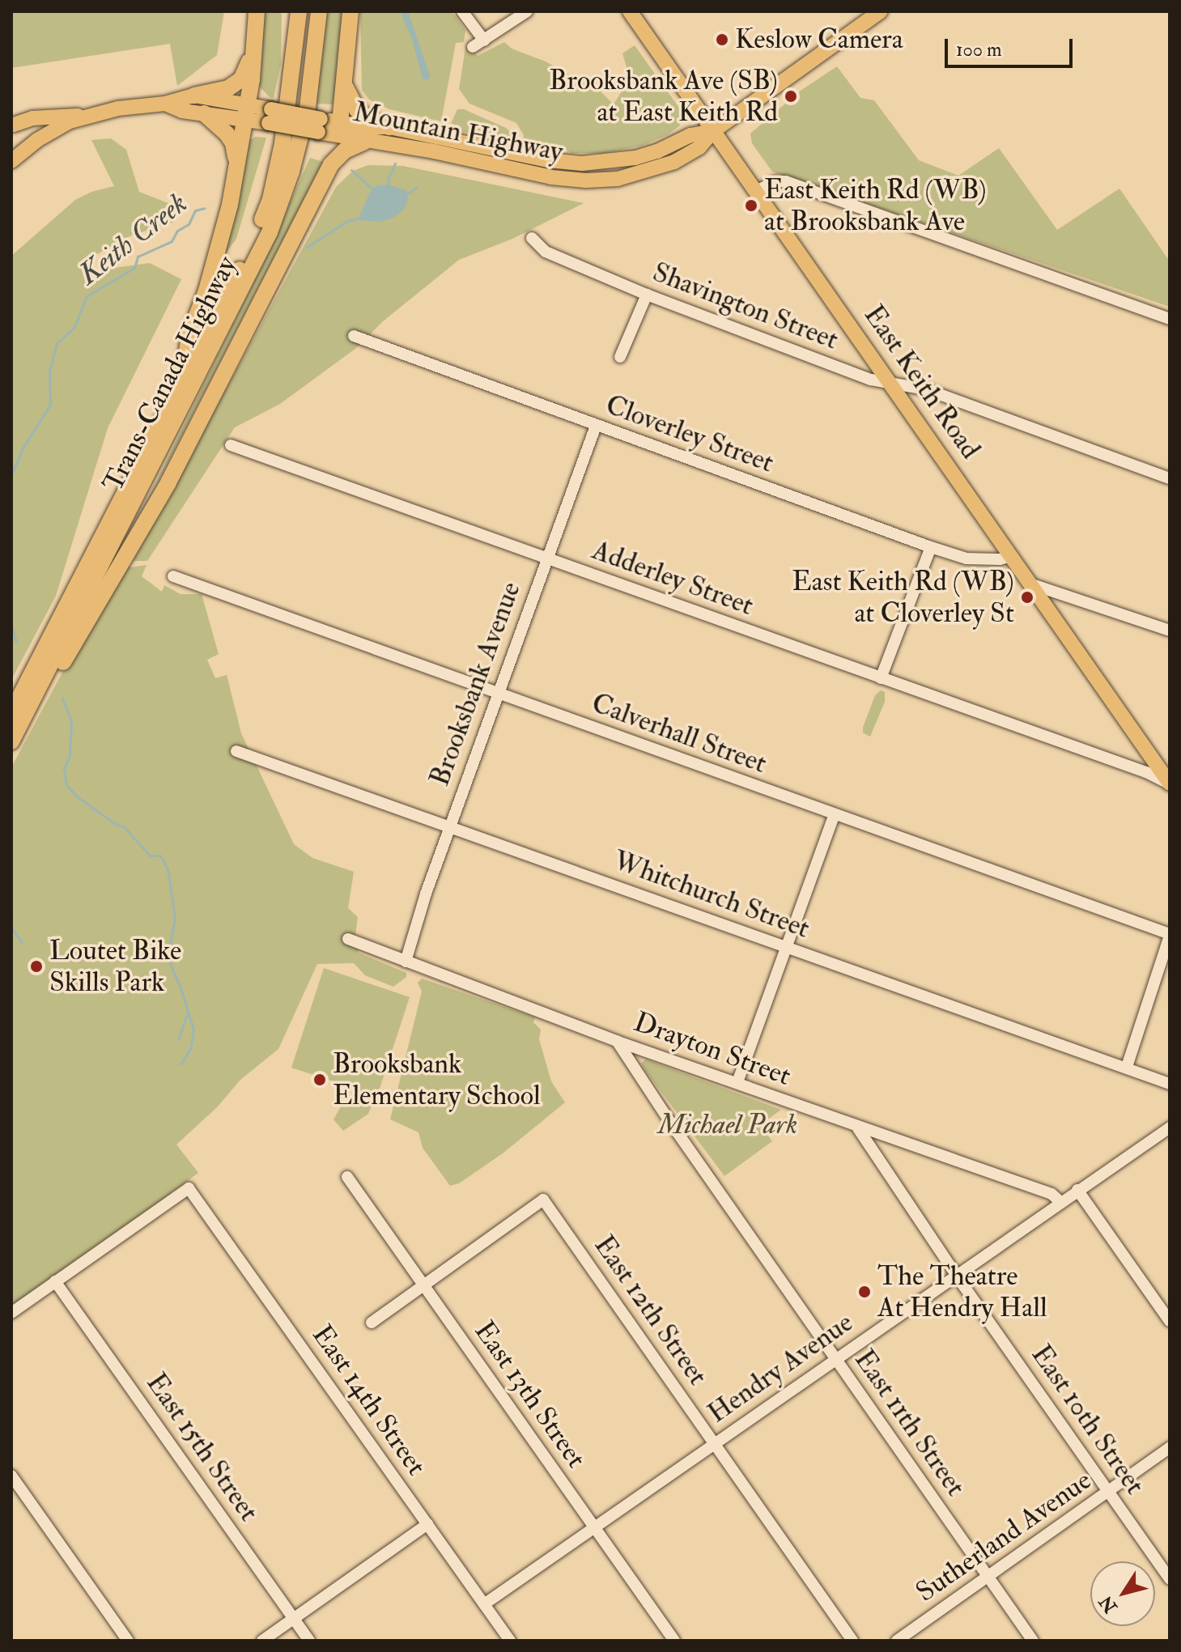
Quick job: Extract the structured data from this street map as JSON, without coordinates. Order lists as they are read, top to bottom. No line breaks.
{"streets":{"highway":["Trans-Canada Highway"],"main road":["Mountain Highway","East Keith Road"],"street":["Shavington Street","Cloverley Street","Adderley Street","Brooksbank Avenue","Calverhall Street","Whitchurch Street","Drayton Street","East 12th Street","Hendry Avenue","East 13th Street","East 14th Street","East 10th Street","East 11th Street","East 15th Street","Sutherland Avenue"]},"crossings":[["Mountain Highway","East Keith Road"],["Shavington Street","East Keith Road"],["East Keith Road","Cloverley Street"],["East Keith Road","Adderley Street"],["Cloverley Street","Brooksbank Avenue"],["Adderley Street","Brooksbank Avenue"],["Brooksbank Avenue","Calverhall Street"],["Brooksbank Avenue","Whitchurch Street"],["Brooksbank Avenue","Drayton Street"],["Drayton Street","Hendry Avenue"],["Drayton Street","East 10th Street"],["Drayton Street","East 11th Street"],["East 12th Street","Hendry Avenue"],["East 12th Street","East 13th Street"],["Hendry Avenue","East 13th Street"],["Hendry Avenue","East 14th Street"],["Hendry Avenue","East 10th Street"],["Hendry Avenue","East 11th Street"],["East 14th Street","East 15th Street"],["East 10th Street","Sutherland Avenue"],["East 11th Street","Sutherland Avenue"]],"water":["Keith Creek"],"parks":["Michael Park"],"places":["Keslow Camera","Brooksbank Ave (SB) at East Keith Rd","East Keith Rd (WB) at Brooksbank Ave","East Keith Rd (WB) at Cloverley St","Loutet Bike Skills Park","Brooksbank Elementary School","The Theatre At Hendry Hall"],"scale_bar":"100 m","north":"bottom left"}
